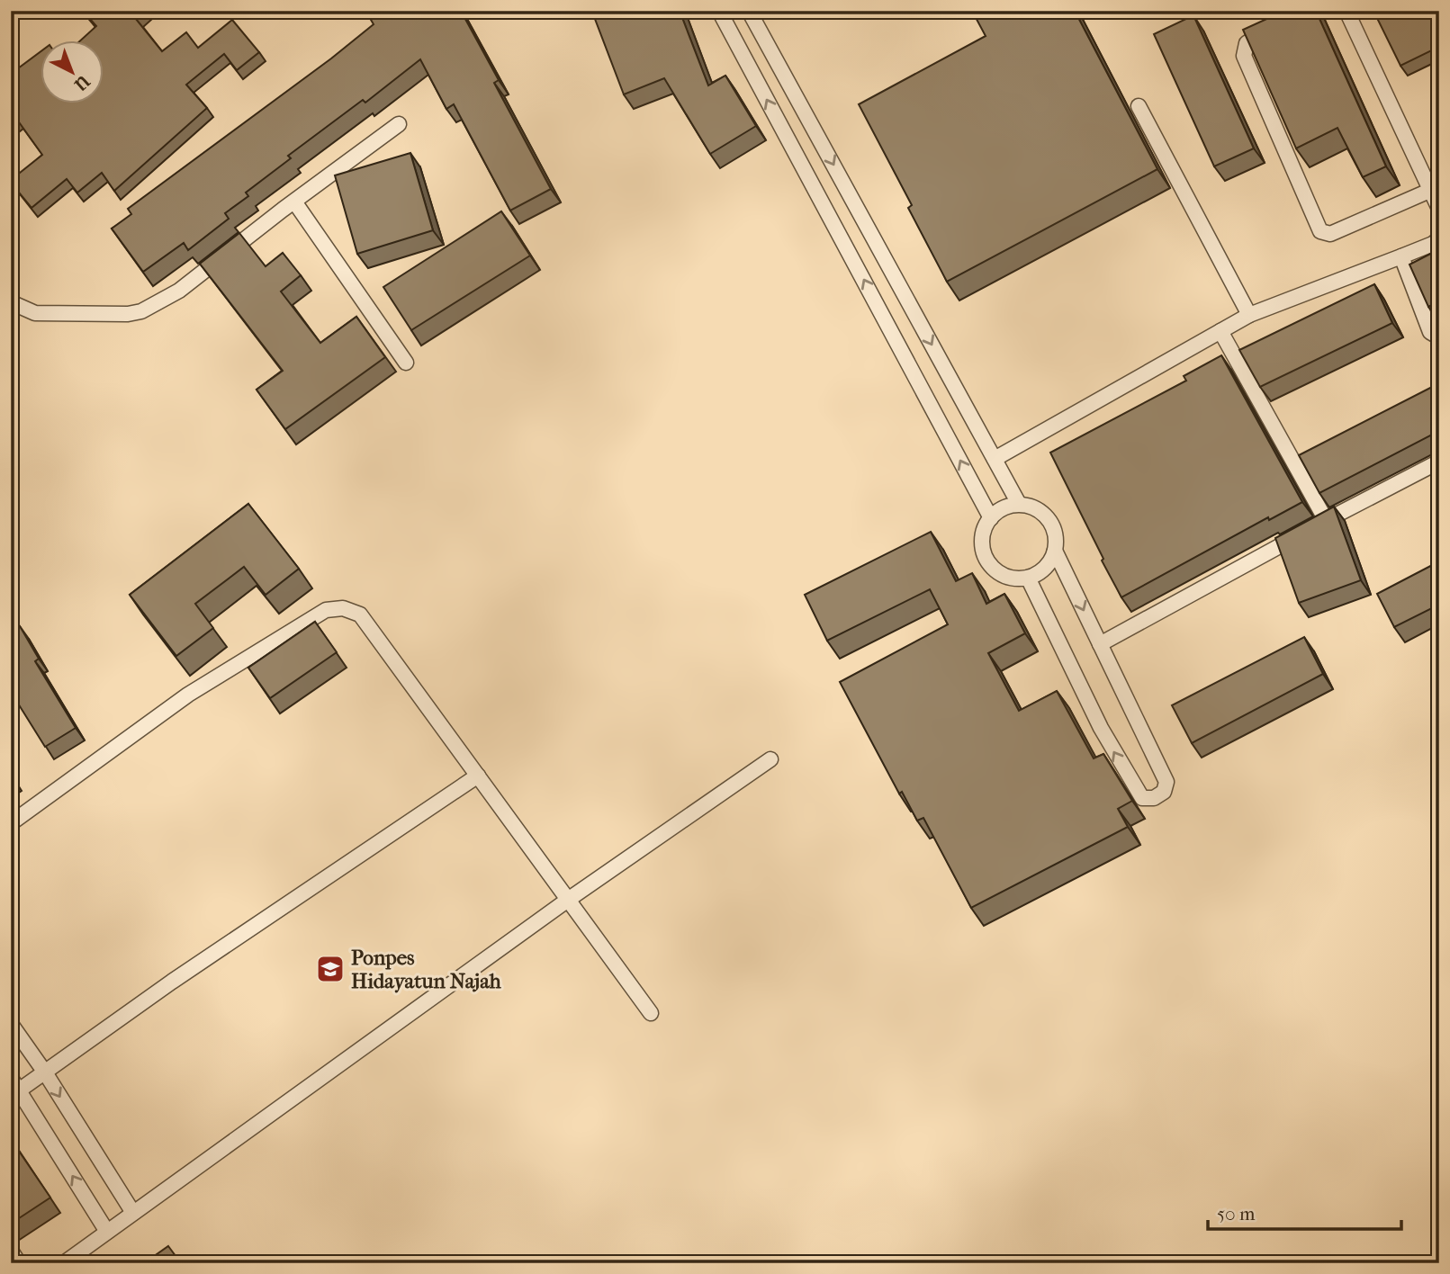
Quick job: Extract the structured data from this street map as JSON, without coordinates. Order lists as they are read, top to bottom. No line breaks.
{"places":{"school or university":["Ponpes Hidayatun Najah"]},"scale_bar":"50 m","north":"bottom right"}
